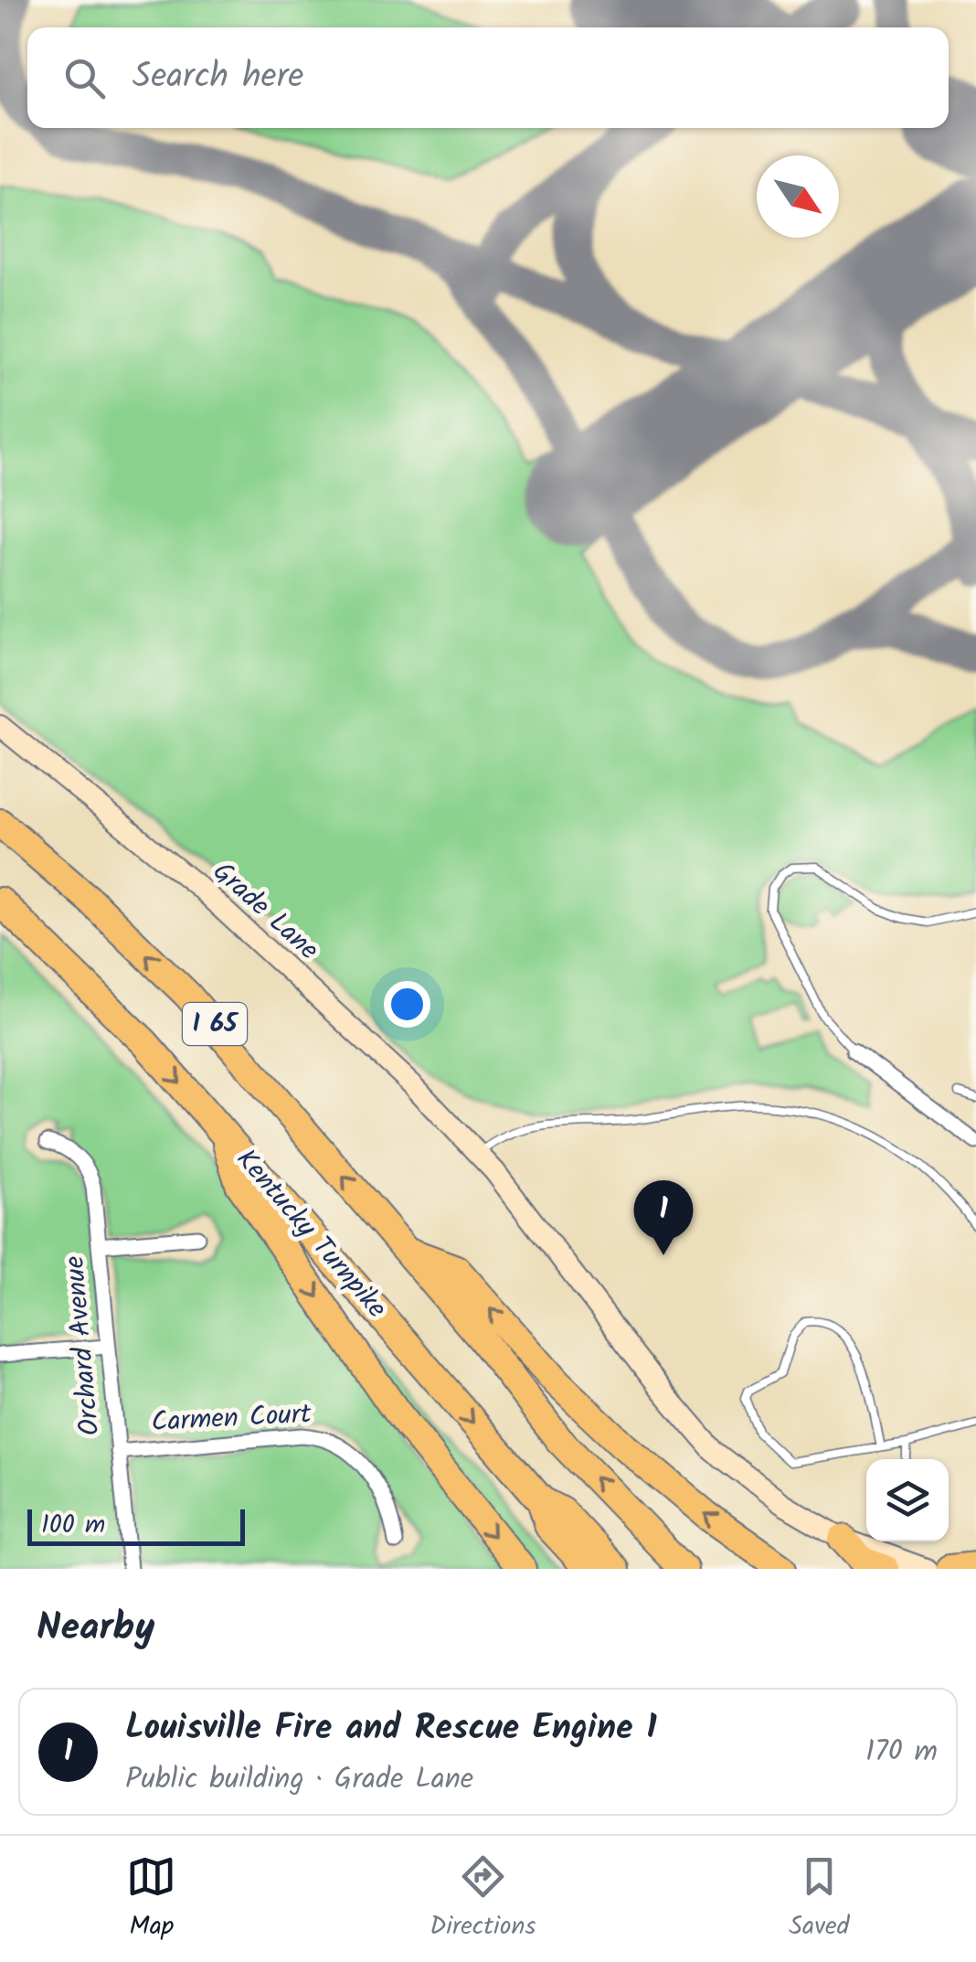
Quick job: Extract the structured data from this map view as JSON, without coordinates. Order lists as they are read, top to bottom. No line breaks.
{"streets":{"highway":["I 65","Kentucky Turnpike"],"main road":["Grade Lane"],"street":["Orchard Avenue","Carmen Court"]},"crossings":[["Orchard Avenue","Carmen Court"]],"scale_bar":"100 m","north":"bottom right","page":{"search":"Search here","pins":"1","scale":"100 m","heading":"Nearby","list":[{"mark":"1","name":"Louisville Fire and Rescue Engine 1","note":"Public building · Grade Lane","value":"170 m"}],"nav":["Map","Directions","Saved"]}}
